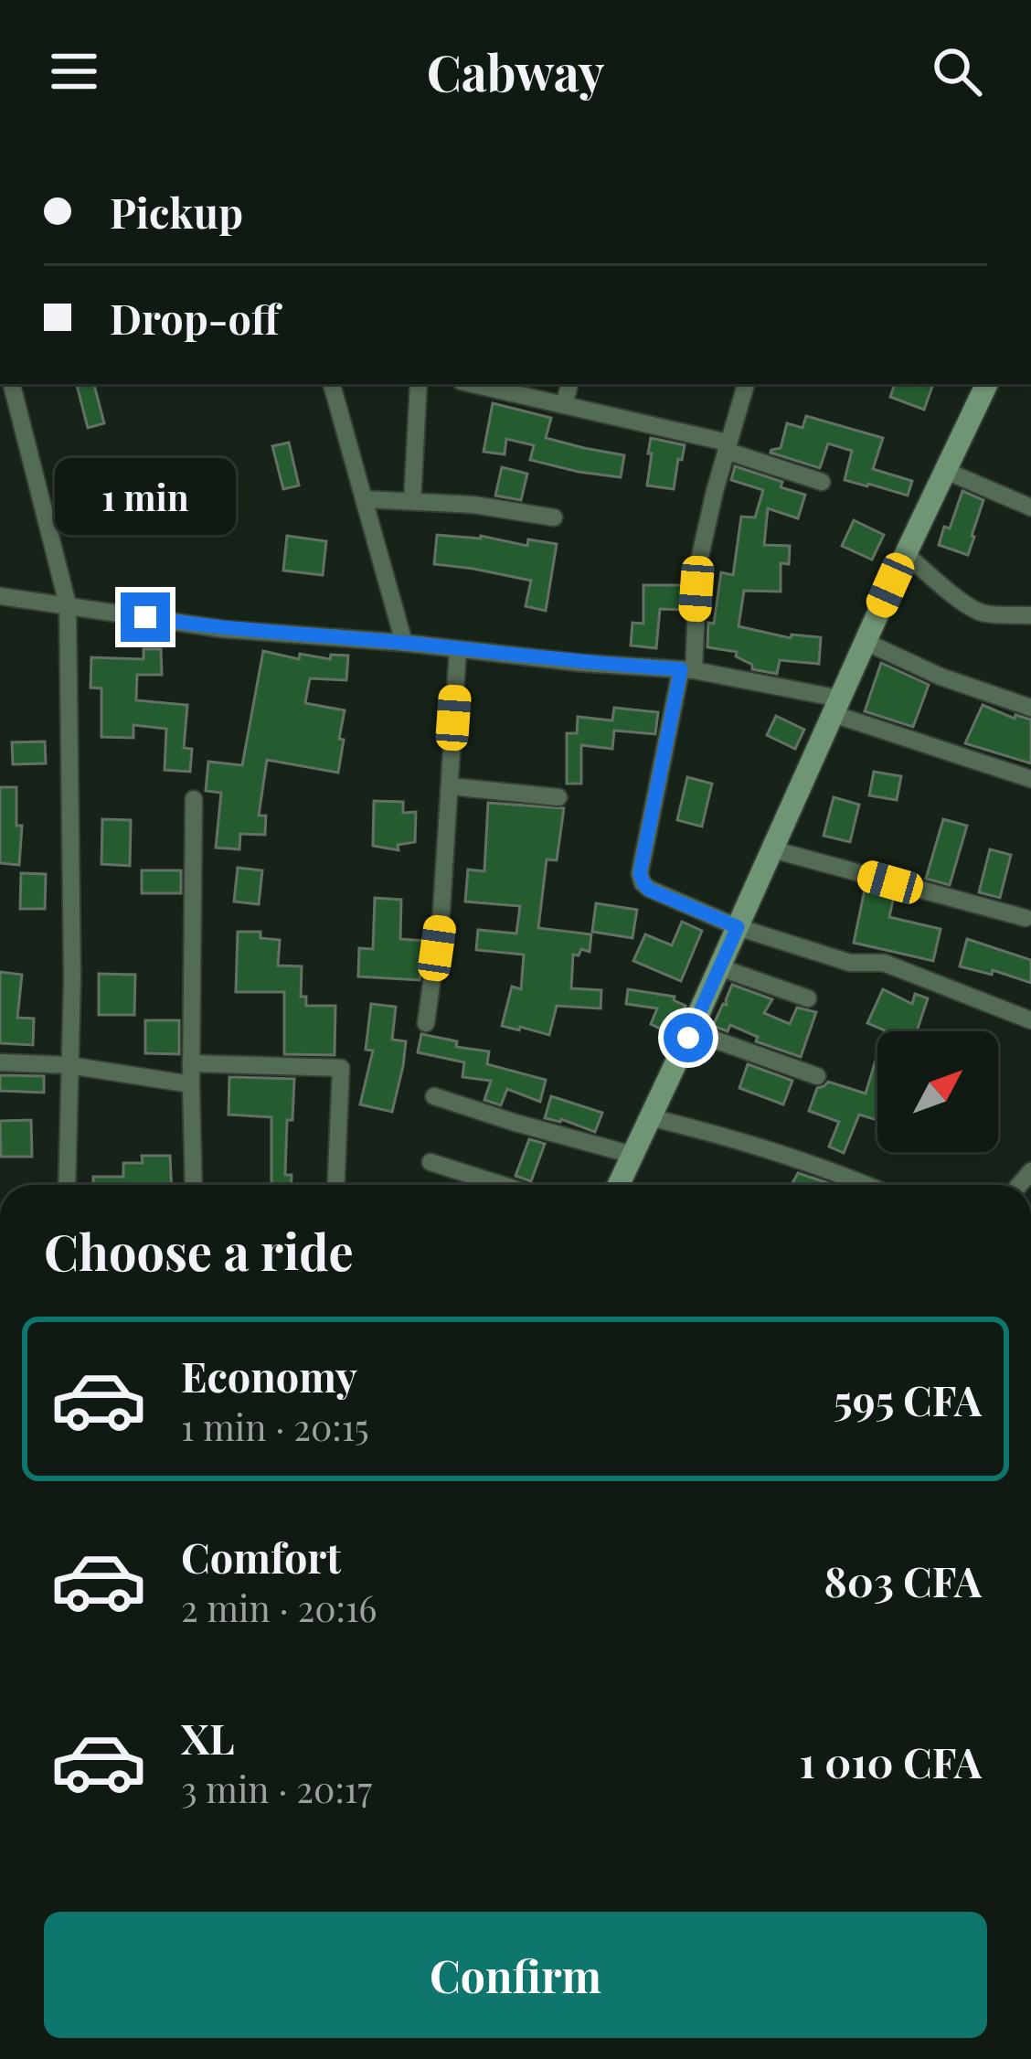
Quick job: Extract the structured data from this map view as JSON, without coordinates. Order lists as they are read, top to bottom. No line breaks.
{"north":"top right","page":{"header":"Cabway","banner":["Pickup","Drop-off"],"bubble":"1 min","heading":"Choose a ride","list":[{"name":"Economy","note":"1 min · 20:15","value":"595 CFA"},{"name":"Comfort","note":"2 min · 20:16","value":"803 CFA"},{"name":"XL","note":"3 min · 20:17","value":"1 010 CFA"}],"buttons":"Confirm"}}
